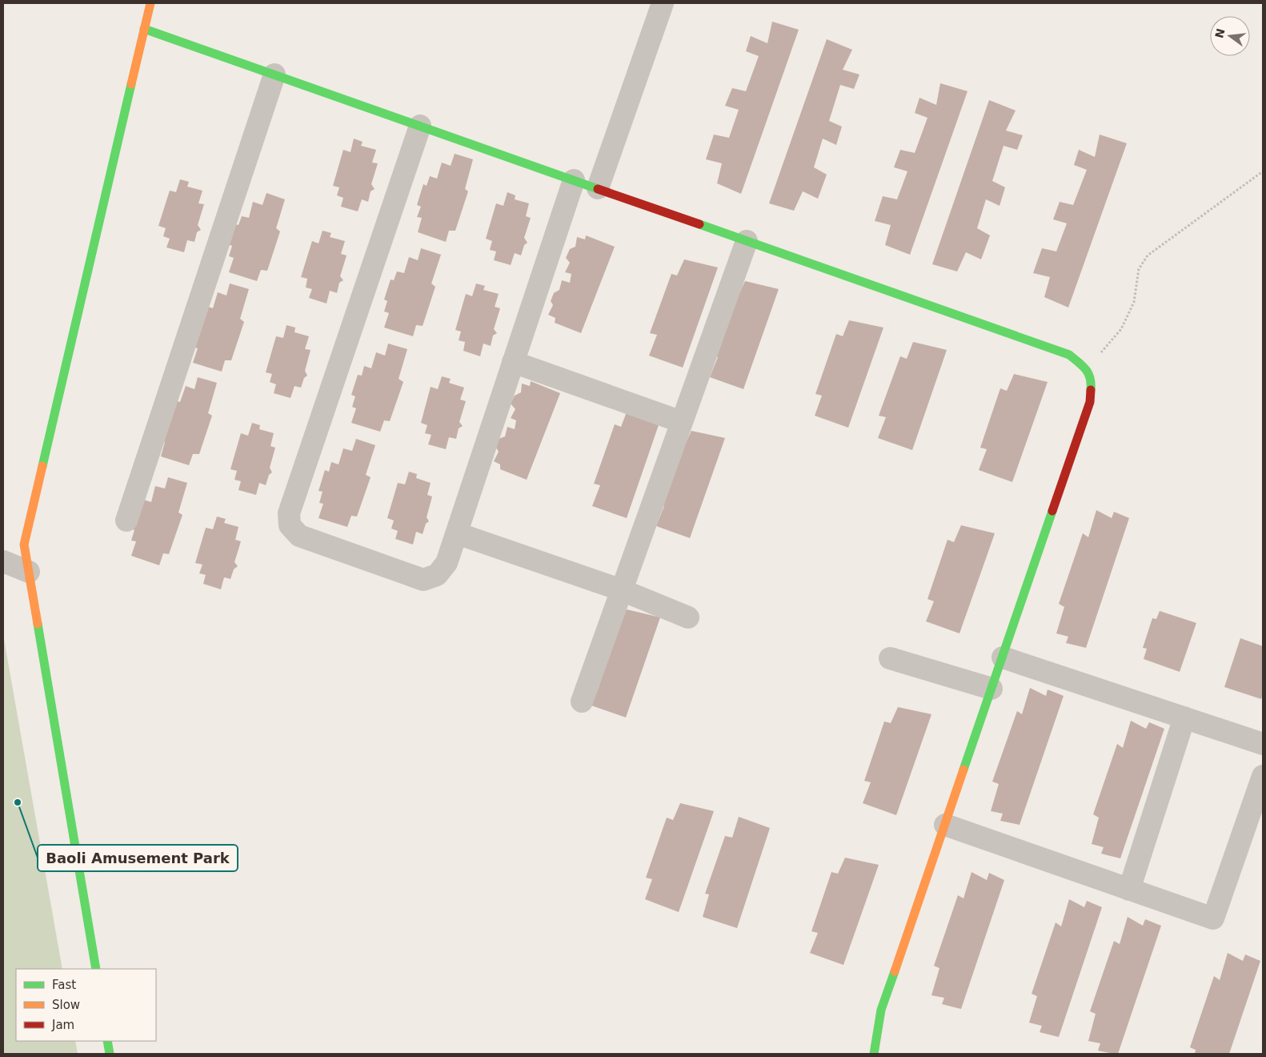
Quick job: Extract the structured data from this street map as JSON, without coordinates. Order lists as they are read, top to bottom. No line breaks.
{"places":["Baoli Amusement Park"],"legend":["Fast","Slow","Jam"],"north":"left"}
